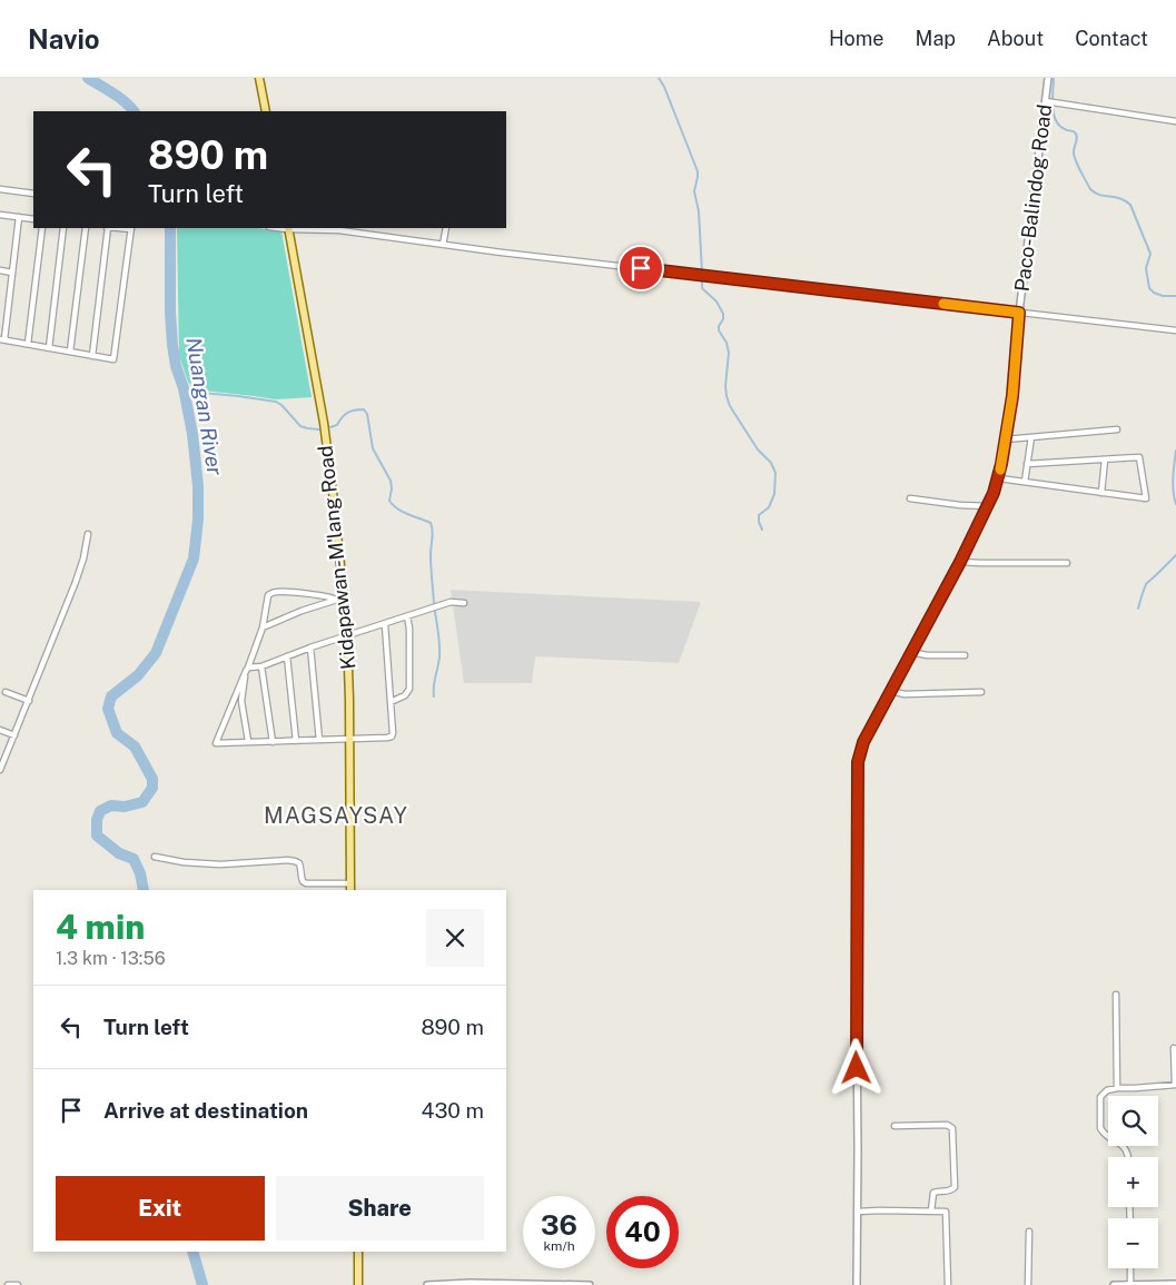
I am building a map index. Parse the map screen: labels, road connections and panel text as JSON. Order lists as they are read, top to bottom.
{
  "streets": {
    "main road": ["Kidapawan-M'lang Road"],
    "street": ["Paco-Balindog Road"]
  },
  "districts": ["MAGSAYSAY"],
  "water": ["Nuangan River"],
  "page": {
    "header": "Navio",
    "nav": [
      "Home",
      "Map",
      "About",
      "Contact"
    ],
    "turn": ["890 m", "Turn left"],
    "heading": ["4 min", "1.3 km · 13:56"],
    "list": [
      {
        "name": "Turn left",
        "value": "890 m"
      },
      {
        "name": "Arrive at destination",
        "value": "430 m"
      }
    ],
    "map_buttons": ["+", "−"],
    "buttons": ["Exit", "Share"],
    "speed": "36 km/h",
    "limit": "40"
  }
}
